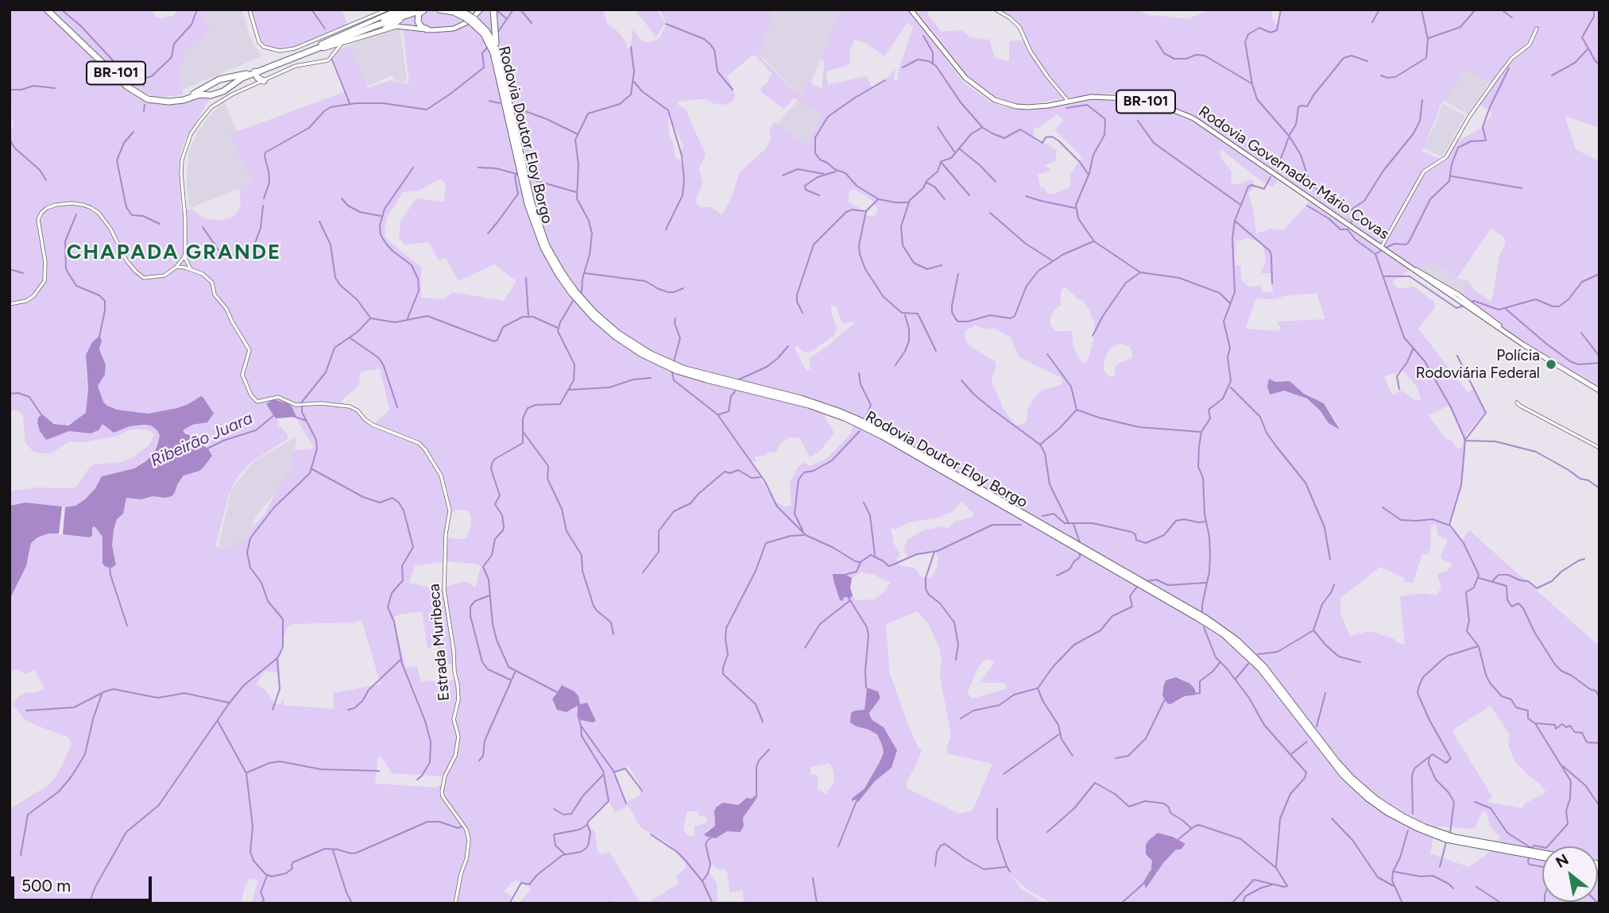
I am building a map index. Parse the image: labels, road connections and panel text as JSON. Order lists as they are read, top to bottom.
{
  "streets": {
    "highway": ["BR-101", "Rodovia Doutor Eloy Borgo"],
    "main road": ["Rodovia Governador Mário Covas"],
    "street": ["Estrada Muribeca"]
  },
  "districts": ["CHAPADA GRANDE"],
  "water": ["Ribeirão Juara"],
  "places": ["Polícia Rodoviária Federal"],
  "scale_bar": "500 m",
  "north": "top left"
}
